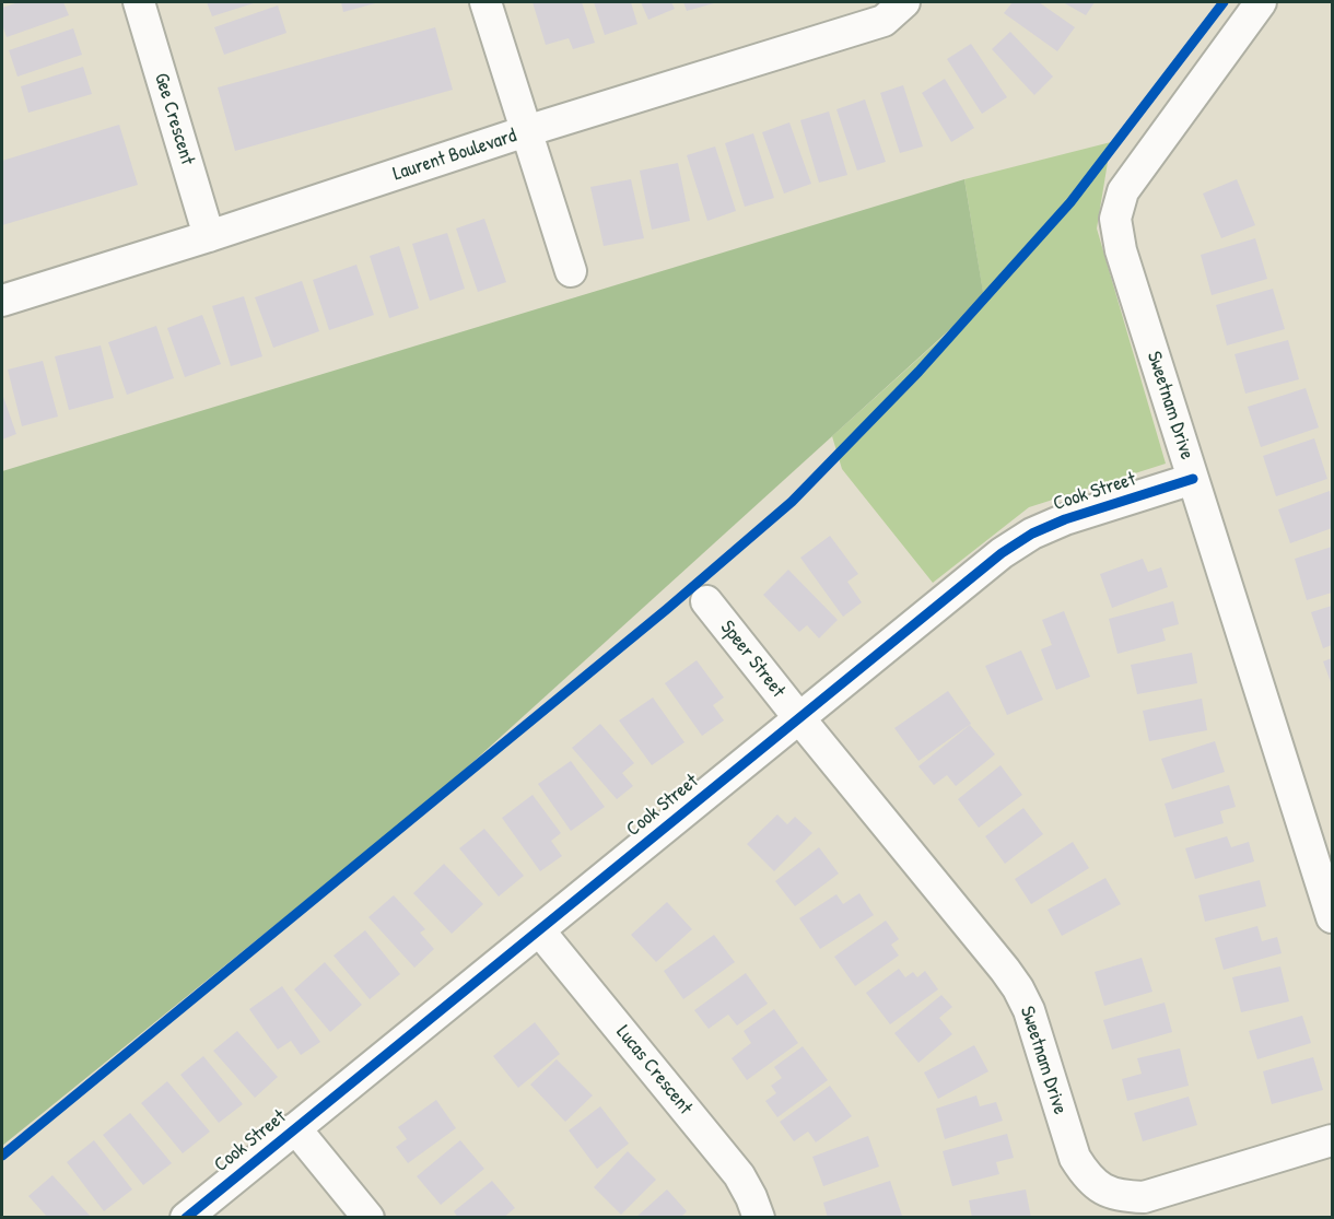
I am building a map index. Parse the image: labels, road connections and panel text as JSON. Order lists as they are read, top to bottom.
{
  "streets": {
    "street": [
      "Gee Crescent",
      "Laurent Boulevard",
      "Sweetnam Drive",
      "Cook Street",
      "Speer Street",
      "Lucas Crescent"
    ]
  },
  "crossings": [
    ["Gee Crescent", "Laurent Boulevard"],
    ["Sweetnam Drive", "Cook Street"],
    ["Sweetnam Drive", "Speer Street"],
    ["Cook Street", "Speer Street"],
    ["Cook Street", "Lucas Crescent"]
  ]
}
